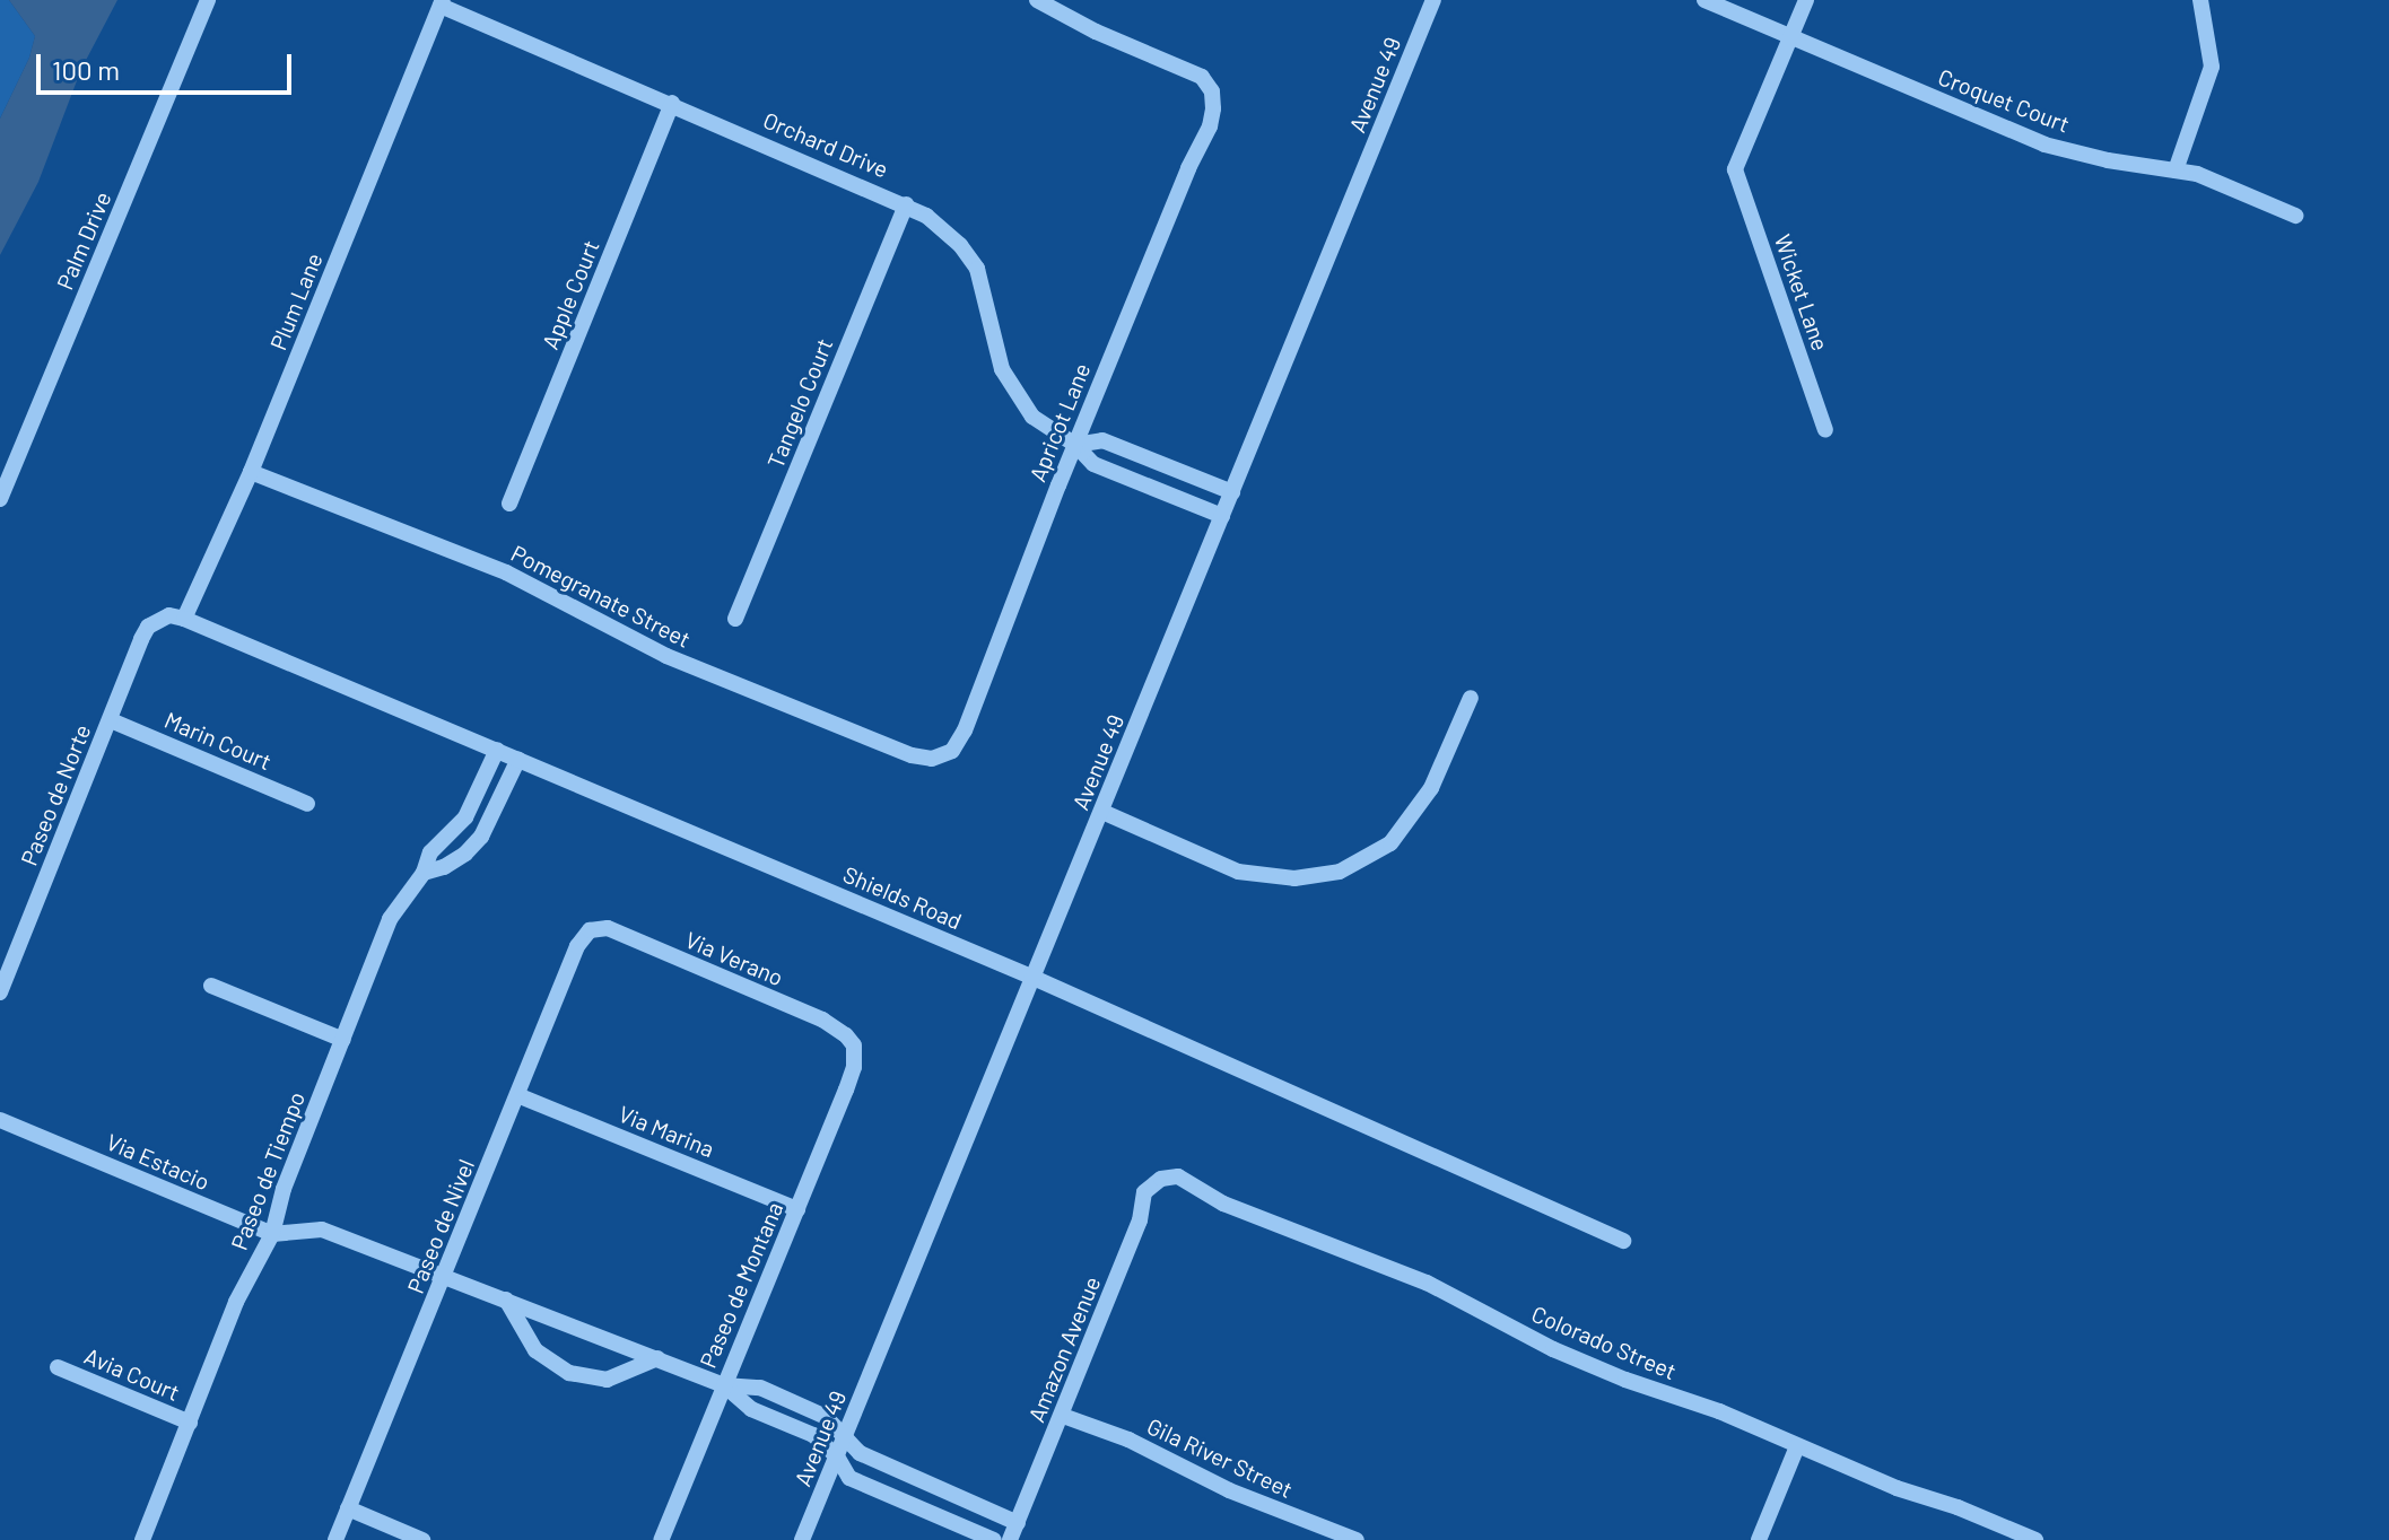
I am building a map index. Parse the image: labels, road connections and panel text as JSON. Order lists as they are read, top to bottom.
{
  "streets": {
    "street": [
      "Avenue 49",
      "Croquet Court",
      "Orchard Drive",
      "Palm Drive",
      "Wicket Lane",
      "Apple Court",
      "Plum Lane",
      "Tangelo Court",
      "Apricot Lane",
      "Pomegranate Street",
      "Marin Court",
      "Paseo de Norte",
      "Shields Road",
      "Via Verano",
      "Via Marina",
      "Via Estacio",
      "Paseo de Tiempo",
      "Paseo de Nivel",
      "Paseo de Montana",
      "Colorado Street",
      "Amazon Avenue",
      "Avia Court",
      "Gila River Street"
    ]
  },
  "crossings": [
    ["Avenue 49", "Orchard Drive"],
    ["Avenue 49", "Shields Road"],
    ["Avenue 49", "Via Estacio"],
    ["Croquet Court", "Wicket Lane"],
    ["Orchard Drive", "Apple Court"],
    ["Orchard Drive", "Plum Lane"],
    ["Orchard Drive", "Tangelo Court"],
    ["Orchard Drive", "Apricot Lane"],
    ["Plum Lane", "Pomegranate Street"],
    ["Plum Lane", "Shields Road"],
    ["Apricot Lane", "Pomegranate Street"],
    ["Marin Court", "Paseo de Norte"],
    ["Paseo de Norte", "Shields Road"],
    ["Shields Road", "Paseo de Tiempo"],
    ["Via Verano", "Paseo de Nivel"],
    ["Via Verano", "Paseo de Montana"],
    ["Via Marina", "Paseo de Nivel"],
    ["Via Marina", "Paseo de Montana"],
    ["Via Estacio", "Paseo de Tiempo"],
    ["Via Estacio", "Paseo de Nivel"],
    ["Via Estacio", "Paseo de Montana"],
    ["Via Estacio", "Amazon Avenue"],
    ["Paseo de Tiempo", "Avia Court"],
    ["Colorado Street", "Amazon Avenue"],
    ["Amazon Avenue", "Gila River Street"]
  ],
  "scale_bar": "100 m"
}
